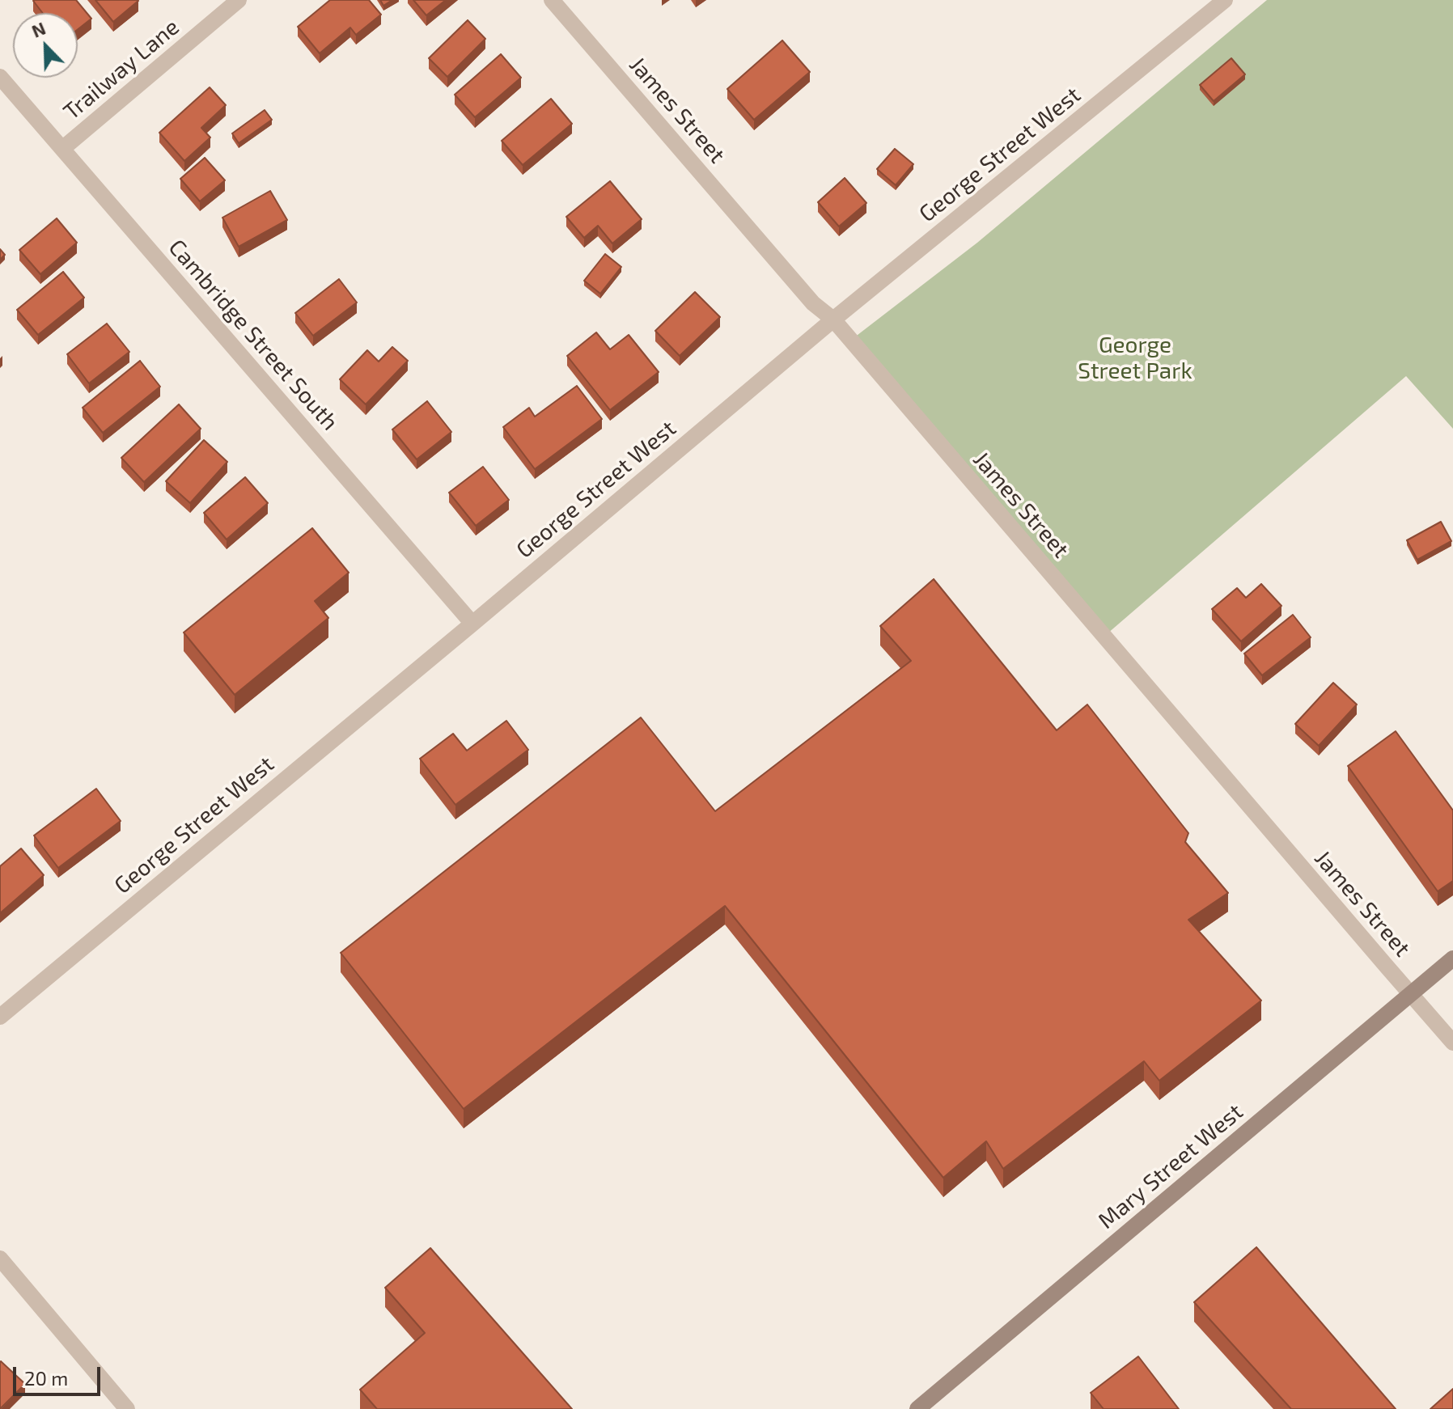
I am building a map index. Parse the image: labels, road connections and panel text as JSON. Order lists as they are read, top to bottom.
{
  "streets": {
    "street": [
      "Trailway Lane",
      "James Street",
      "George Street West",
      "Cambridge Street South",
      "Mary Street West"
    ]
  },
  "crossings": [
    ["Trailway Lane", "Cambridge Street South"],
    ["James Street", "George Street West"],
    ["James Street", "Mary Street West"],
    ["George Street West", "Cambridge Street South"]
  ],
  "parks": ["George Street Park"],
  "scale_bar": "20 m",
  "north": "top left"
}
